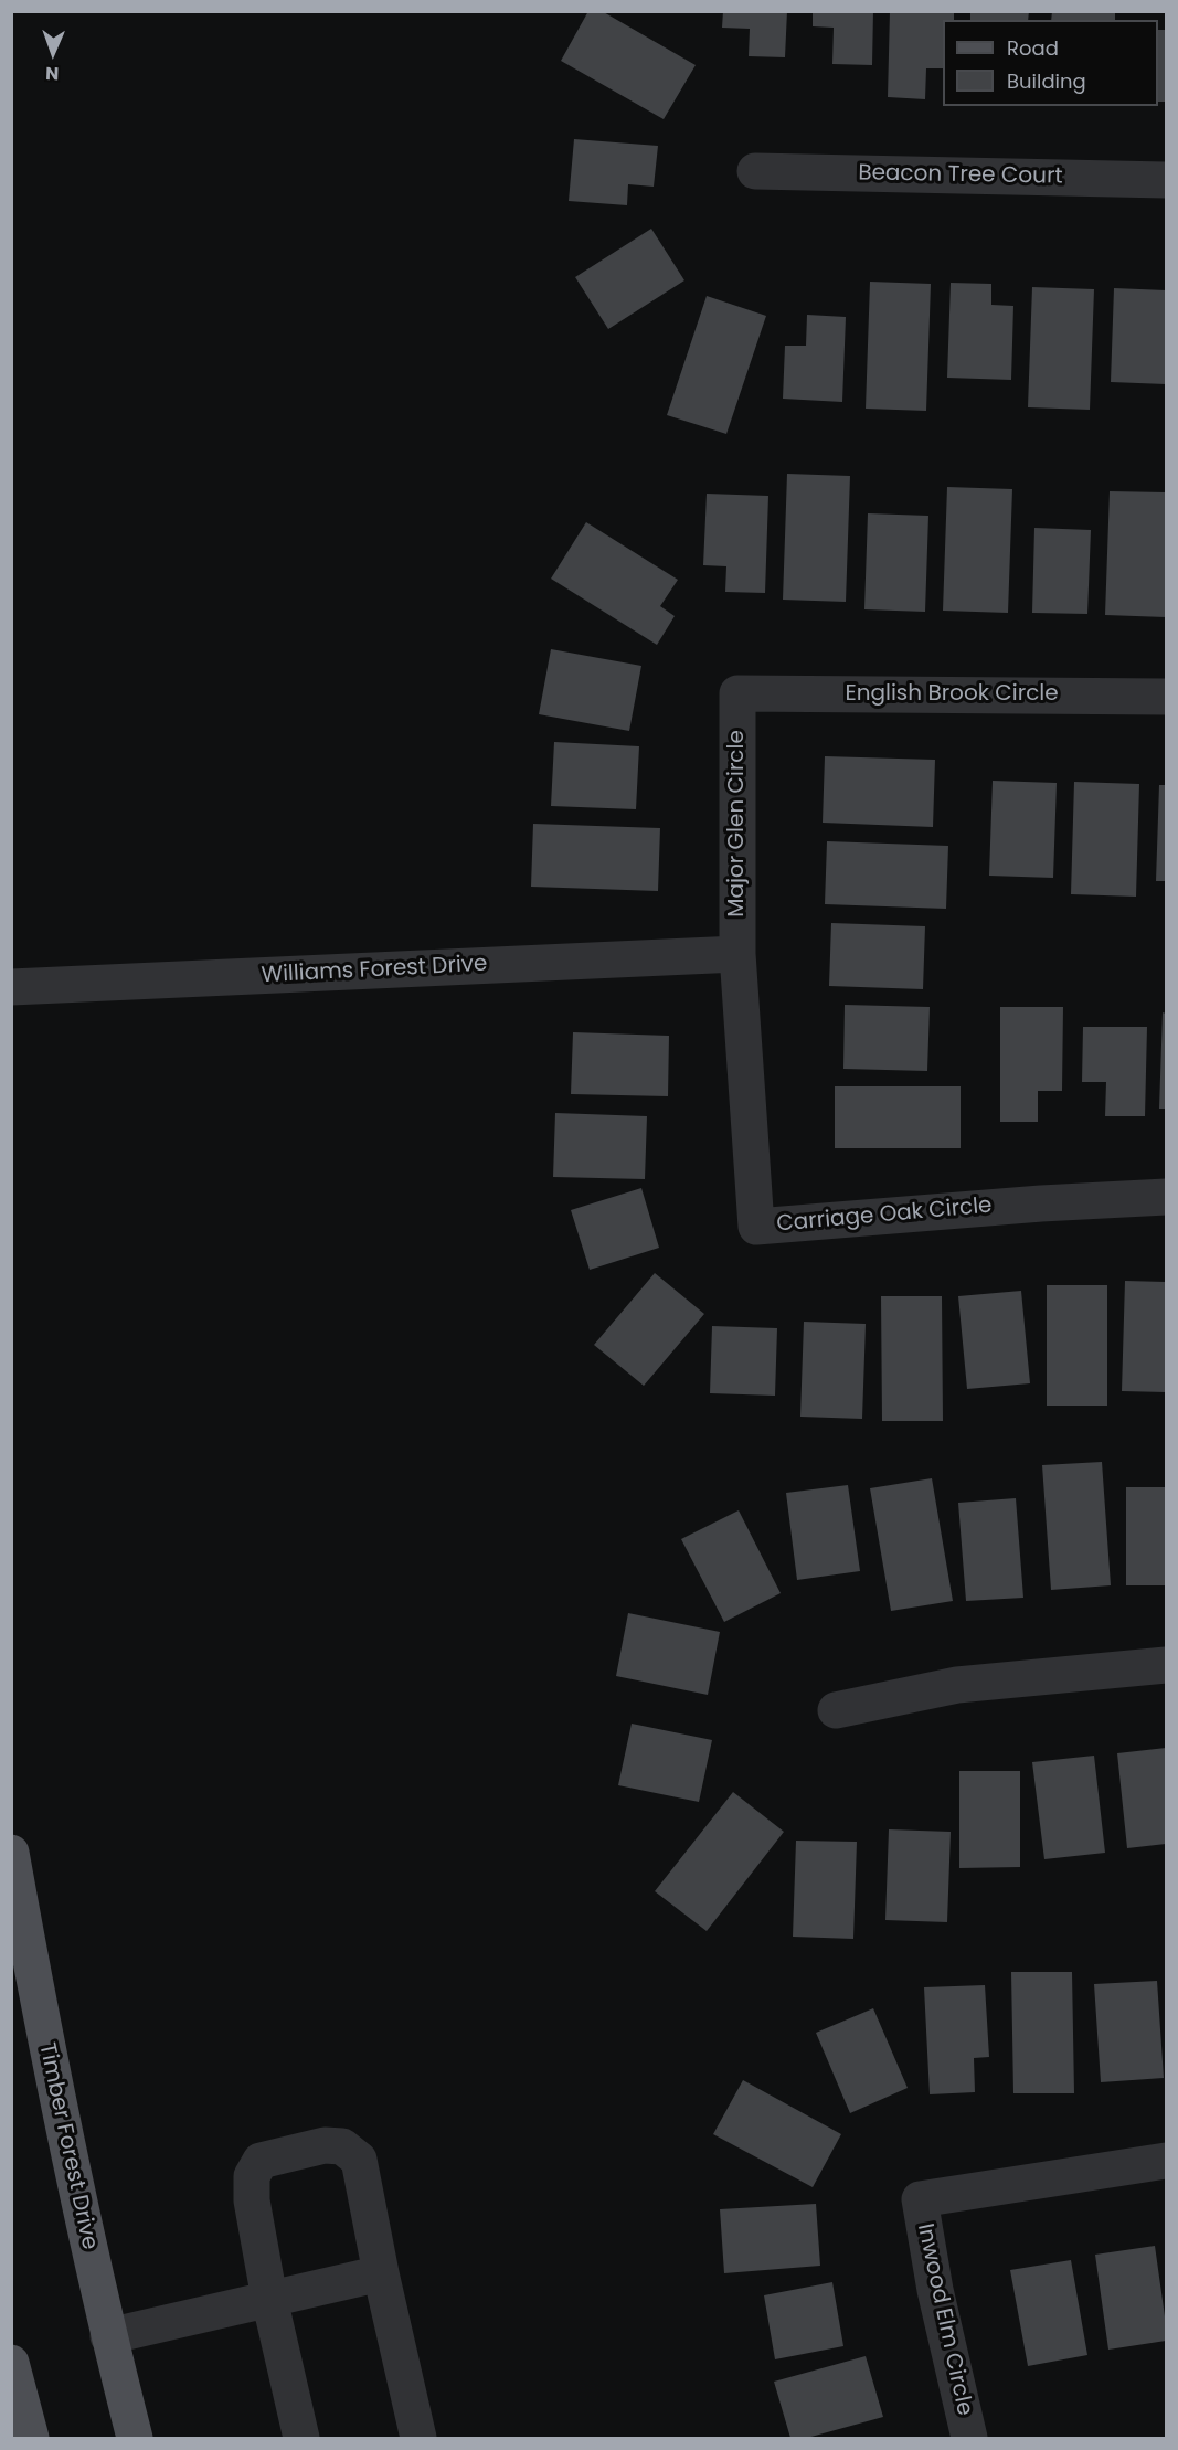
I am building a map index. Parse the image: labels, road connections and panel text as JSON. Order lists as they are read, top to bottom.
{
  "streets": {
    "main road": ["Timber Forest Drive"],
    "street": [
      "Beacon Tree Court",
      "English Brook Circle",
      "Major Glen Circle",
      "Williams Forest Drive",
      "Carriage Oak Circle",
      "Inwood Elm Circle"
    ]
  },
  "crossings": [
    ["English Brook Circle", "Major Glen Circle"],
    ["Major Glen Circle", "Williams Forest Drive"],
    ["Major Glen Circle", "Carriage Oak Circle"],
    ["Williams Forest Drive", "Carriage Oak Circle"]
  ],
  "legend": ["Road", "Building"],
  "north": "bottom"
}
